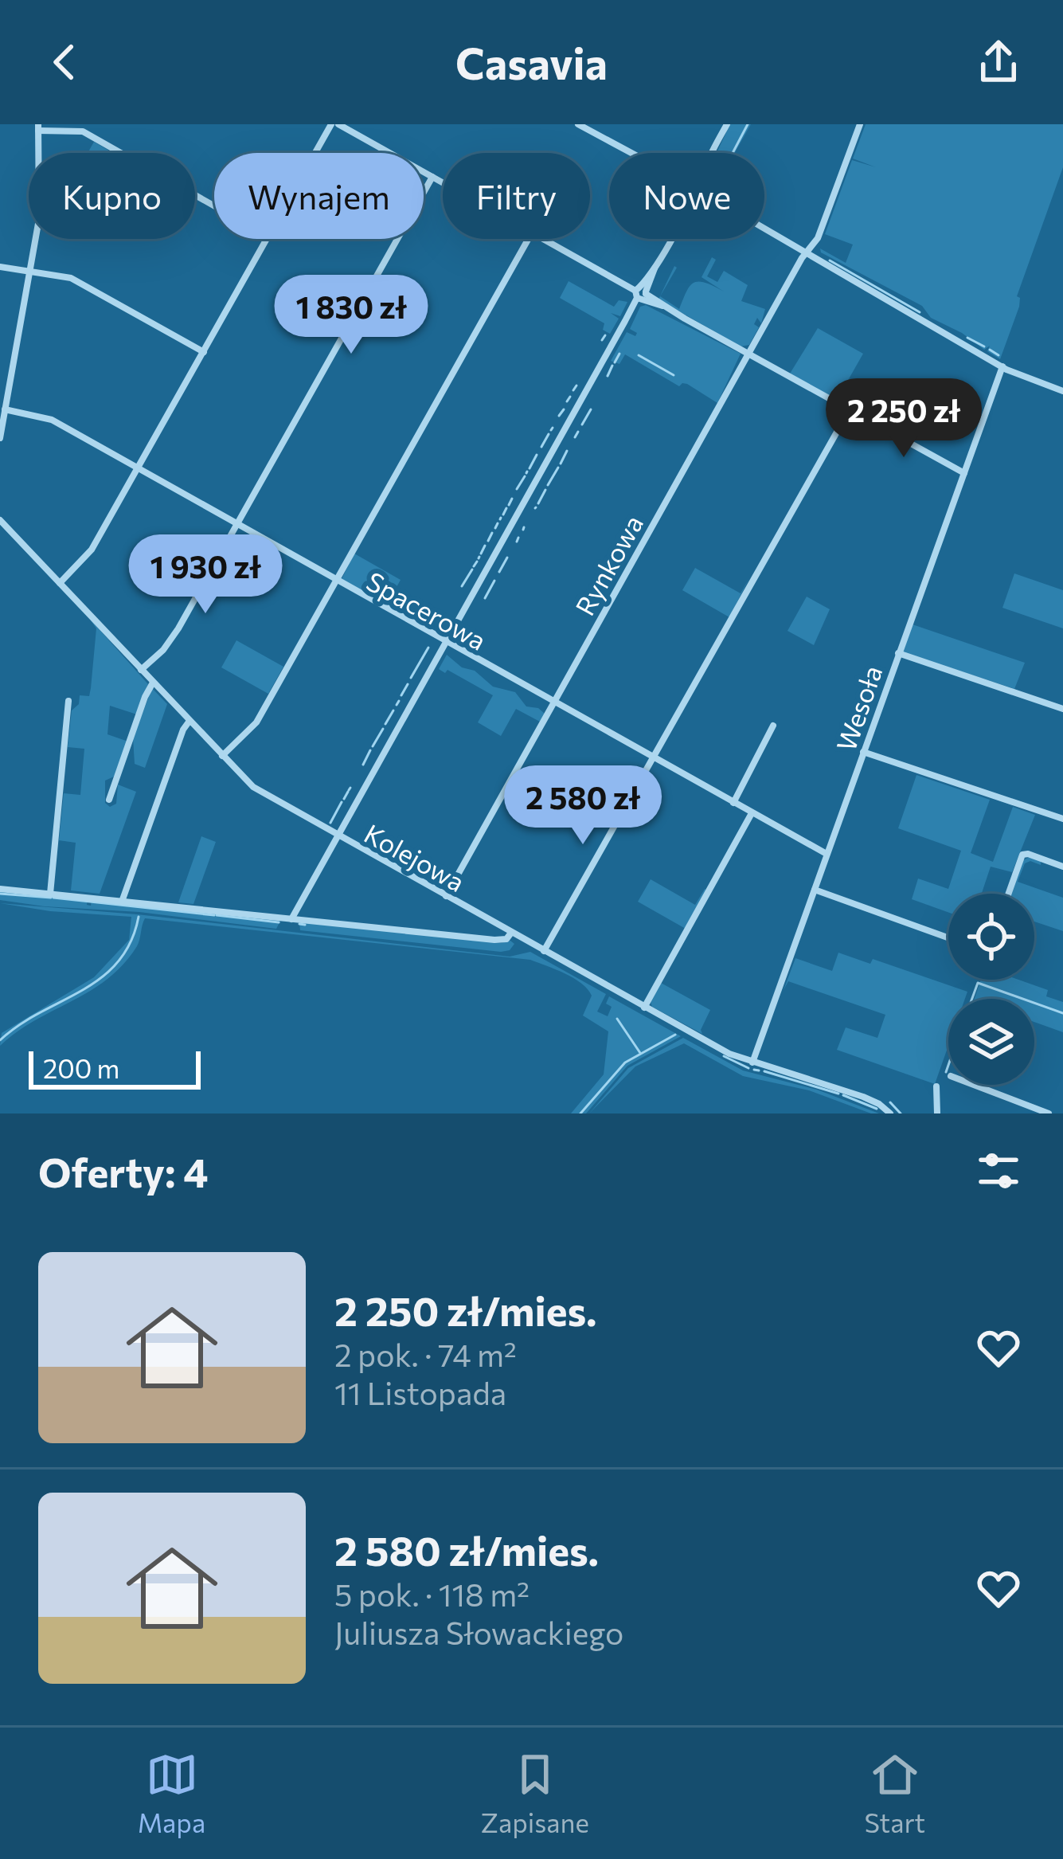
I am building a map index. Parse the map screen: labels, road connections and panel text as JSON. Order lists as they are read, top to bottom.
{
  "streets": {
    "street": [
      "Rynkowa",
      "Spacerowa",
      "Wesoła",
      "Kolejowa"
    ]
  },
  "crossings": [
    ["Rynkowa", "Spacerowa"],
    ["Rynkowa", "Kolejowa"],
    ["Spacerowa", "Wesoła"],
    ["Wesoła", "Kolejowa"]
  ],
  "scale_bar": "200 m",
  "page": {
    "header": "Casavia",
    "chip": [
      "Kupno",
      "Wynajem",
      "Filtry",
      "Nowe"
    ],
    "price": [
      "1 830 zł",
      "2 250 zł",
      "1 930 zł",
      "2 580 zł"
    ],
    "scale": "200 m",
    "heading": "Oferty: 4",
    "list": [
      {
        "name": "2 250 zł/mies.",
        "note": "2 pok. · 74 m² · 11 Listopada"
      },
      {
        "name": "2 580 zł/mies.",
        "note": "5 pok. · 118 m² · Juliusza Słowackiego"
      }
    ],
    "tabs": ["Mapa", "Zapisane", "Start"]
  }
}
